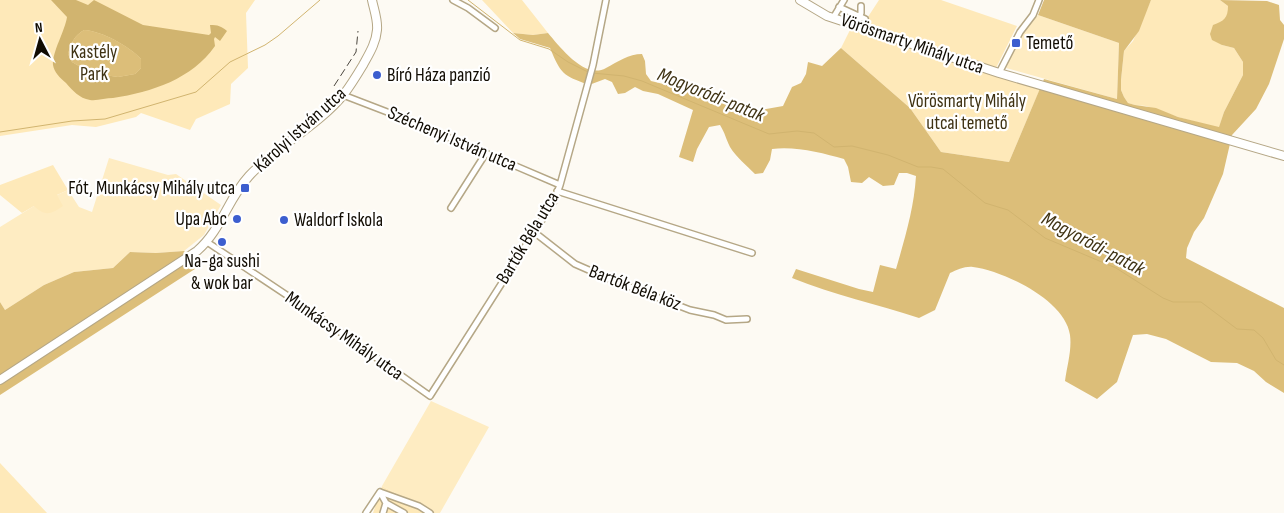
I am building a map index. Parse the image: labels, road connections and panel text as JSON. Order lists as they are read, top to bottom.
{
  "streets": {
    "main road": ["Vörösmarty Mihály utca", "Károlyi István utca"],
    "street": [
      "Széchenyi István utca",
      "Bartók Béla utca",
      "Bartók Béla köz",
      "Munkácsy Mihály utca"
    ]
  },
  "crossings": [
    ["Károlyi István utca", "Széchenyi István utca"],
    ["Károlyi István utca", "Munkácsy Mihály utca"],
    ["Széchenyi István utca", "Bartók Béla utca"],
    ["Bartók Béla utca", "Bartók Béla köz"],
    ["Bartók Béla utca", "Munkácsy Mihály utca"]
  ],
  "water": ["Mogyoródi-patak"],
  "parks": ["Kastély Park", "Vörösmarty Mihály utcai temető"],
  "places": {
    "transit": ["Temető", "Fót, Munkácsy Mihály utca"],
    "other": [
      "Bíró Háza panzió",
      "Upa Abc",
      "Waldorf Iskola",
      "Na-ga sushi & wok bar"
    ]
  },
  "north": "top"
}
